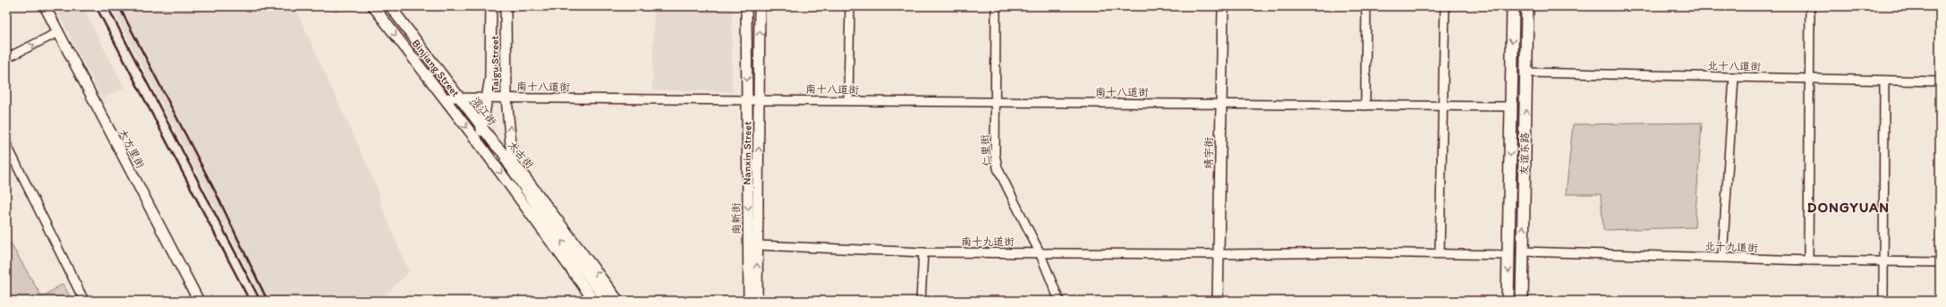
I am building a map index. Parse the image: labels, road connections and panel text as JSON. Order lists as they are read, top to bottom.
{
  "streets": {
    "highway": ["友谊东路"],
    "main road": [
      "Taigu Street",
      "Binjiang Street",
      "滨江街",
      "大方里街",
      "Nanxin Street",
      "靖宇街",
      "太古街",
      "南新街"
    ],
    "street": [
      "北十八道街",
      "南十八道街",
      "仁里街",
      "南十九道街",
      "北十九道街"
    ]
  },
  "crossings": [
    ["Taigu Street", "南十八道街"],
    ["Taigu Street", "太古街"],
    ["北十八道街", "友谊东路"],
    ["Binjiang Street", "南十八道街"],
    ["南十八道街", "滨江街"],
    ["南十八道街", "仁里街"],
    ["南十八道街", "Nanxin Street"],
    ["南十八道街", "靖宇街"],
    ["南十八道街", "南新街"],
    ["滨江街", "太古街"],
    ["仁里街", "南十九道街"],
    ["Nanxin Street", "南十九道街"],
    ["靖宇街", "南十九道街"],
    ["友谊东路", "北十九道街"]
  ],
  "one_way": ["Binjiang Street", "Nanxin Street", "南新街"],
  "districts": ["DONGYUAN"]
}
